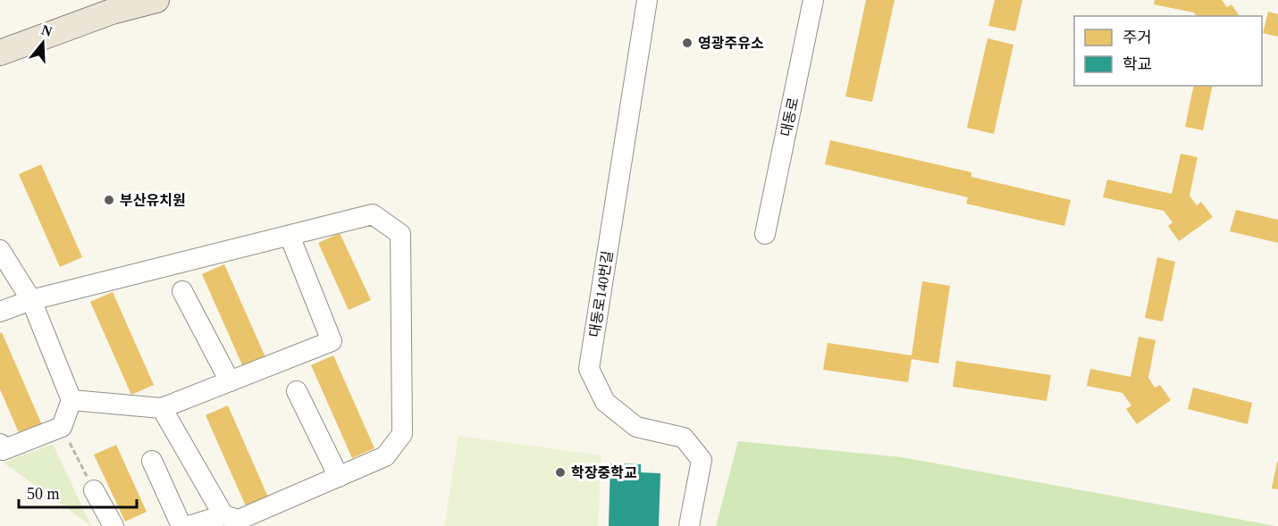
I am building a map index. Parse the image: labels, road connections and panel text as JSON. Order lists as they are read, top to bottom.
{
  "streets": {
    "street": ["대동로", "대동로140번길"]
  },
  "places": ["영광주유소", "부산유치원", "학장중학교"],
  "legend": ["주거", "학교"],
  "scale_bar": "50 m",
  "north": "top"
}
